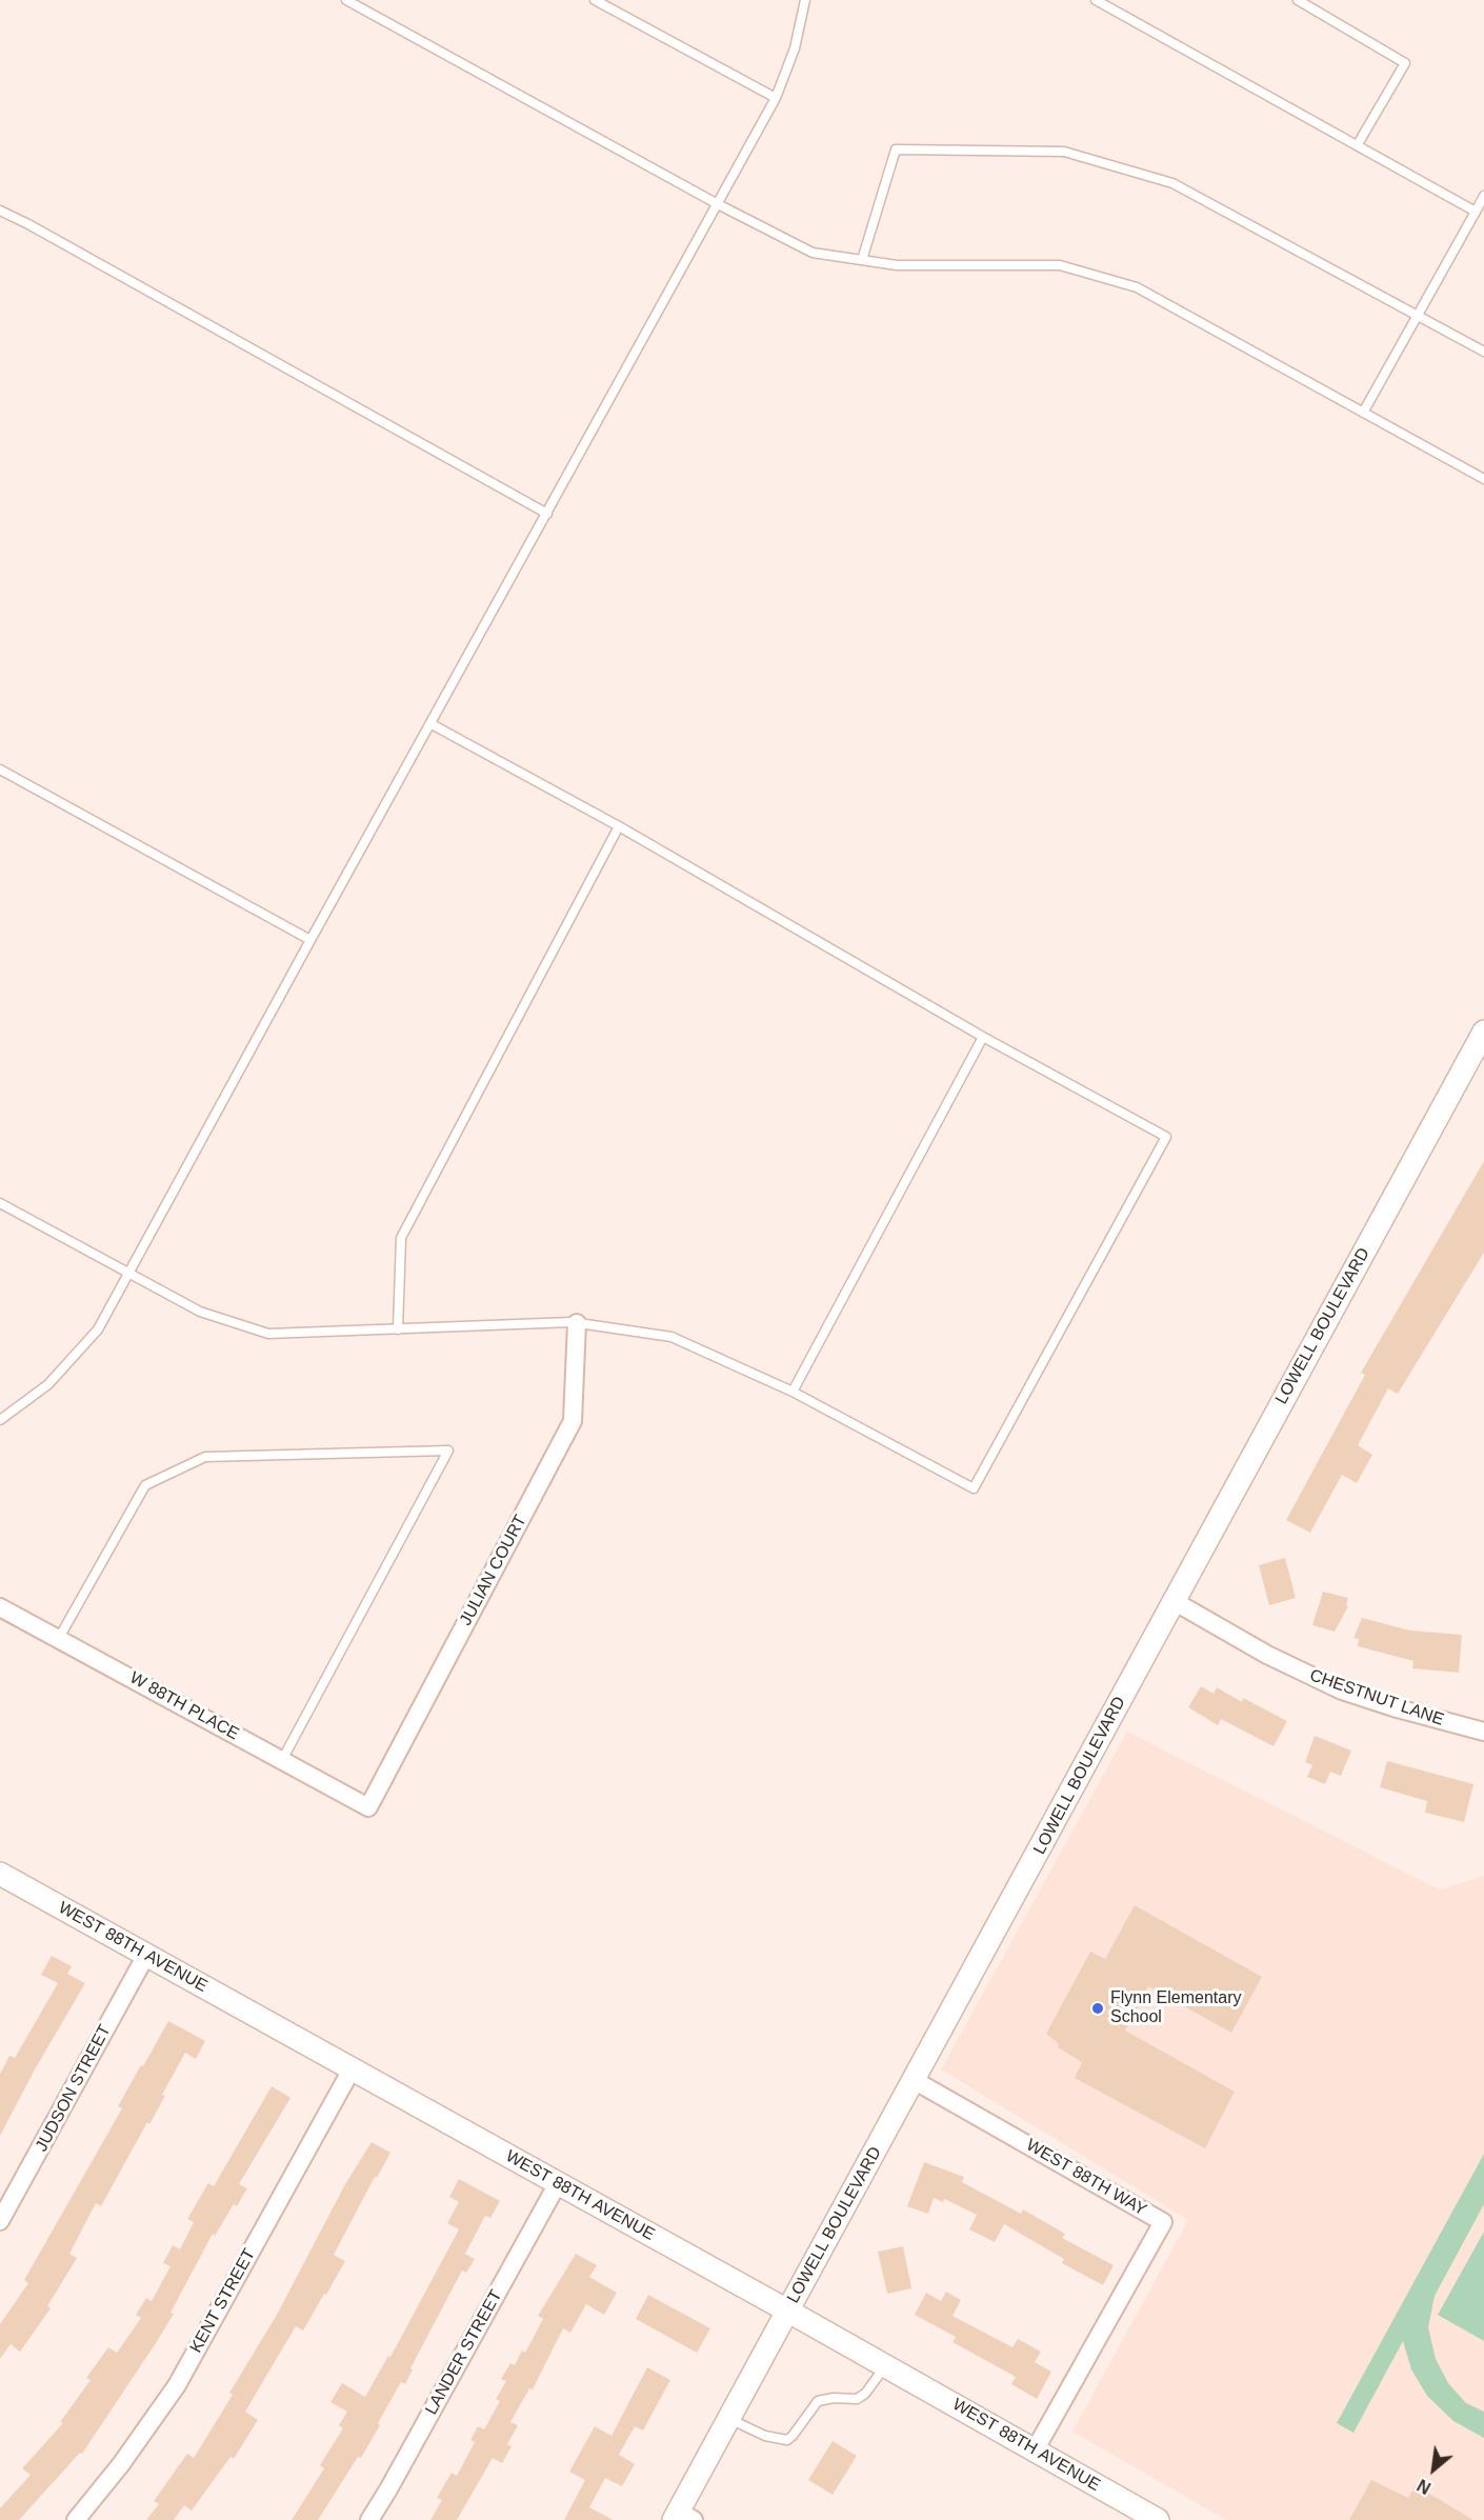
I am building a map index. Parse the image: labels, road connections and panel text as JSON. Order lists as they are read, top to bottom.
{
  "streets": {
    "street": [
      "LOWELL BOULEVARD",
      "JULIAN COURT",
      "CHESTNUT LANE",
      "W 88TH PLACE",
      "WEST 88TH AVENUE",
      "JUDSON STREET",
      "WEST 88TH WAY",
      "KENT STREET",
      "LANDER STREET"
    ]
  },
  "crossings": [
    ["LOWELL BOULEVARD", "CHESTNUT LANE"],
    ["LOWELL BOULEVARD", "WEST 88TH AVENUE"],
    ["LOWELL BOULEVARD", "WEST 88TH WAY"],
    ["JULIAN COURT", "W 88TH PLACE"],
    ["WEST 88TH AVENUE", "JUDSON STREET"],
    ["WEST 88TH AVENUE", "WEST 88TH WAY"],
    ["WEST 88TH AVENUE", "KENT STREET"],
    ["WEST 88TH AVENUE", "LANDER STREET"]
  ],
  "places": ["Flynn Elementary School"],
  "north": "bottom left"
}
